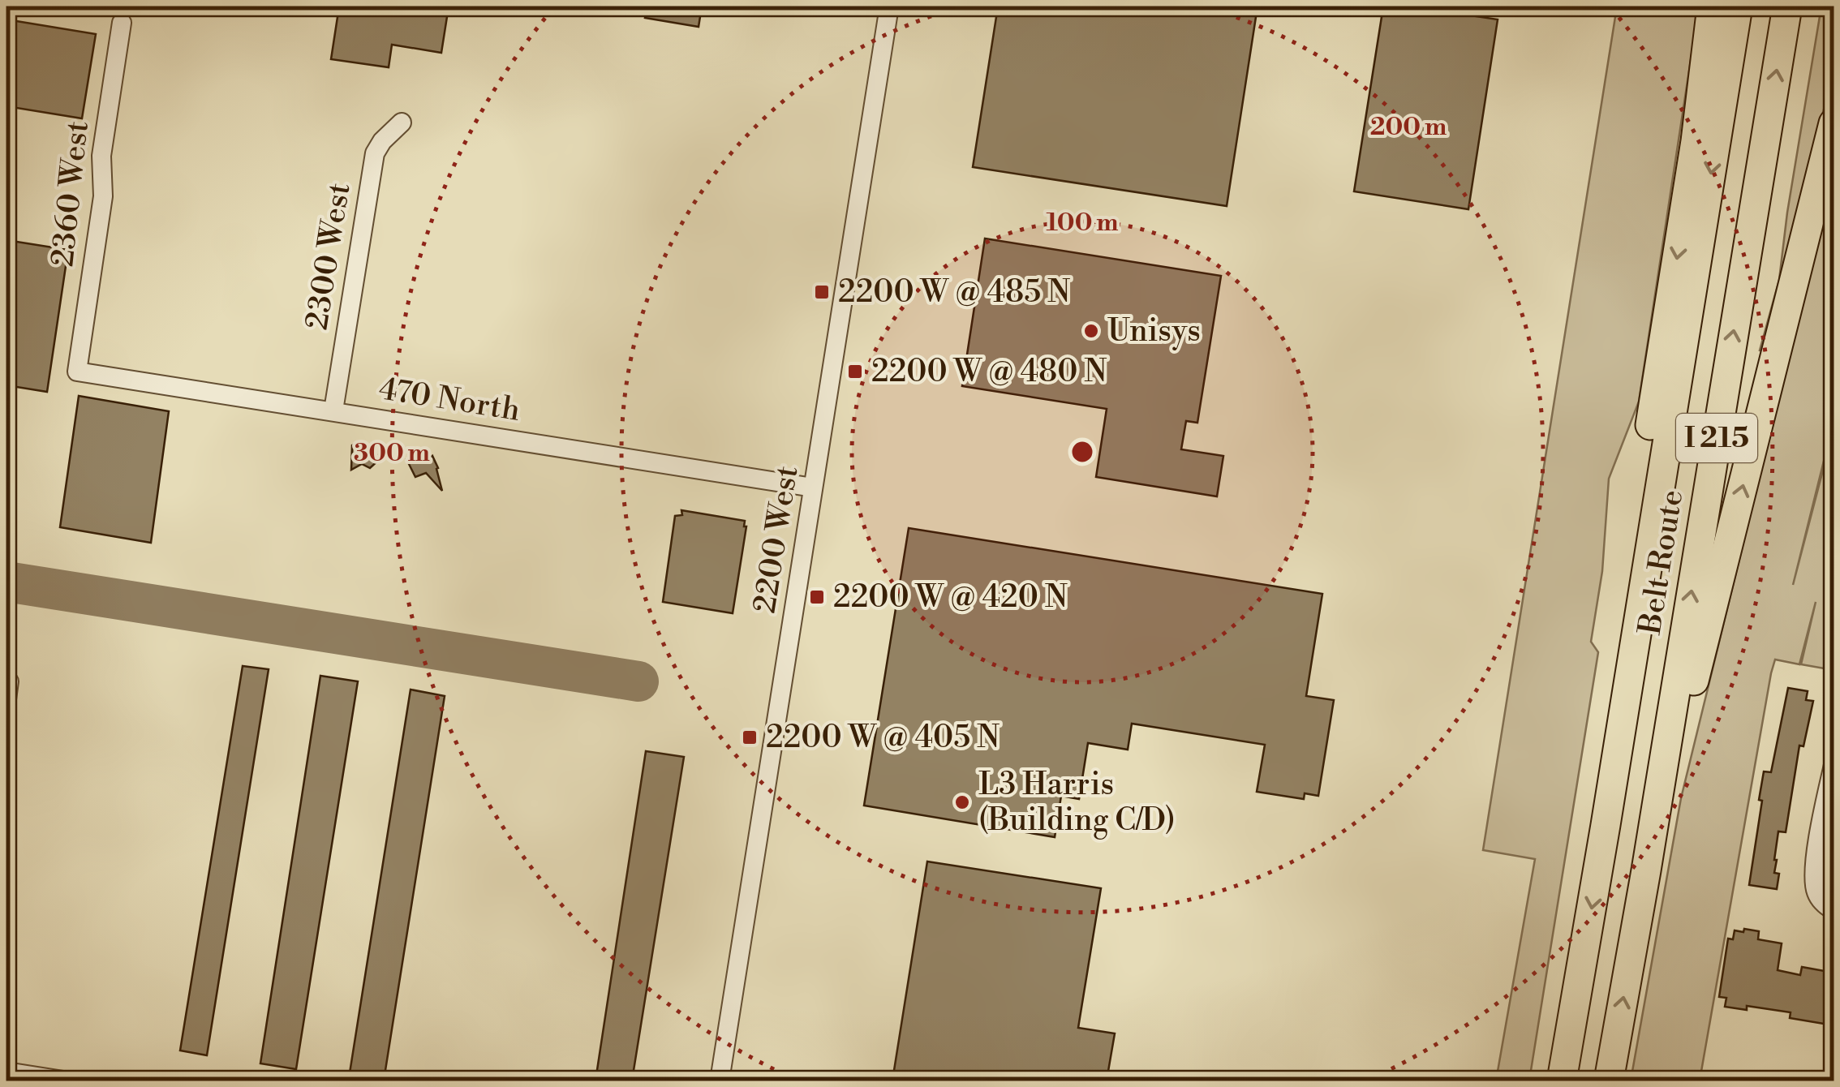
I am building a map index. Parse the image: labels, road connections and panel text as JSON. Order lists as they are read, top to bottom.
{
  "streets": {
    "highway": ["I 215", "Belt Route"],
    "street": [
      "2360 West",
      "2300 West",
      "470 North",
      "2200 West"
    ]
  },
  "crossings": [
    ["2360 West", "470 North"],
    ["2300 West", "470 North"],
    ["470 North", "2200 West"]
  ],
  "places": {
    "transit": [
      "2200 W @ 485 N",
      "2200 W @ 480 N",
      "2200 W @ 420 N",
      "2200 W @ 405 N"
    ],
    "other": ["Unisys", "L3 Harris (Building C/D)"]
  },
  "rings": ["200 m", "100 m", "300 m"]
}
